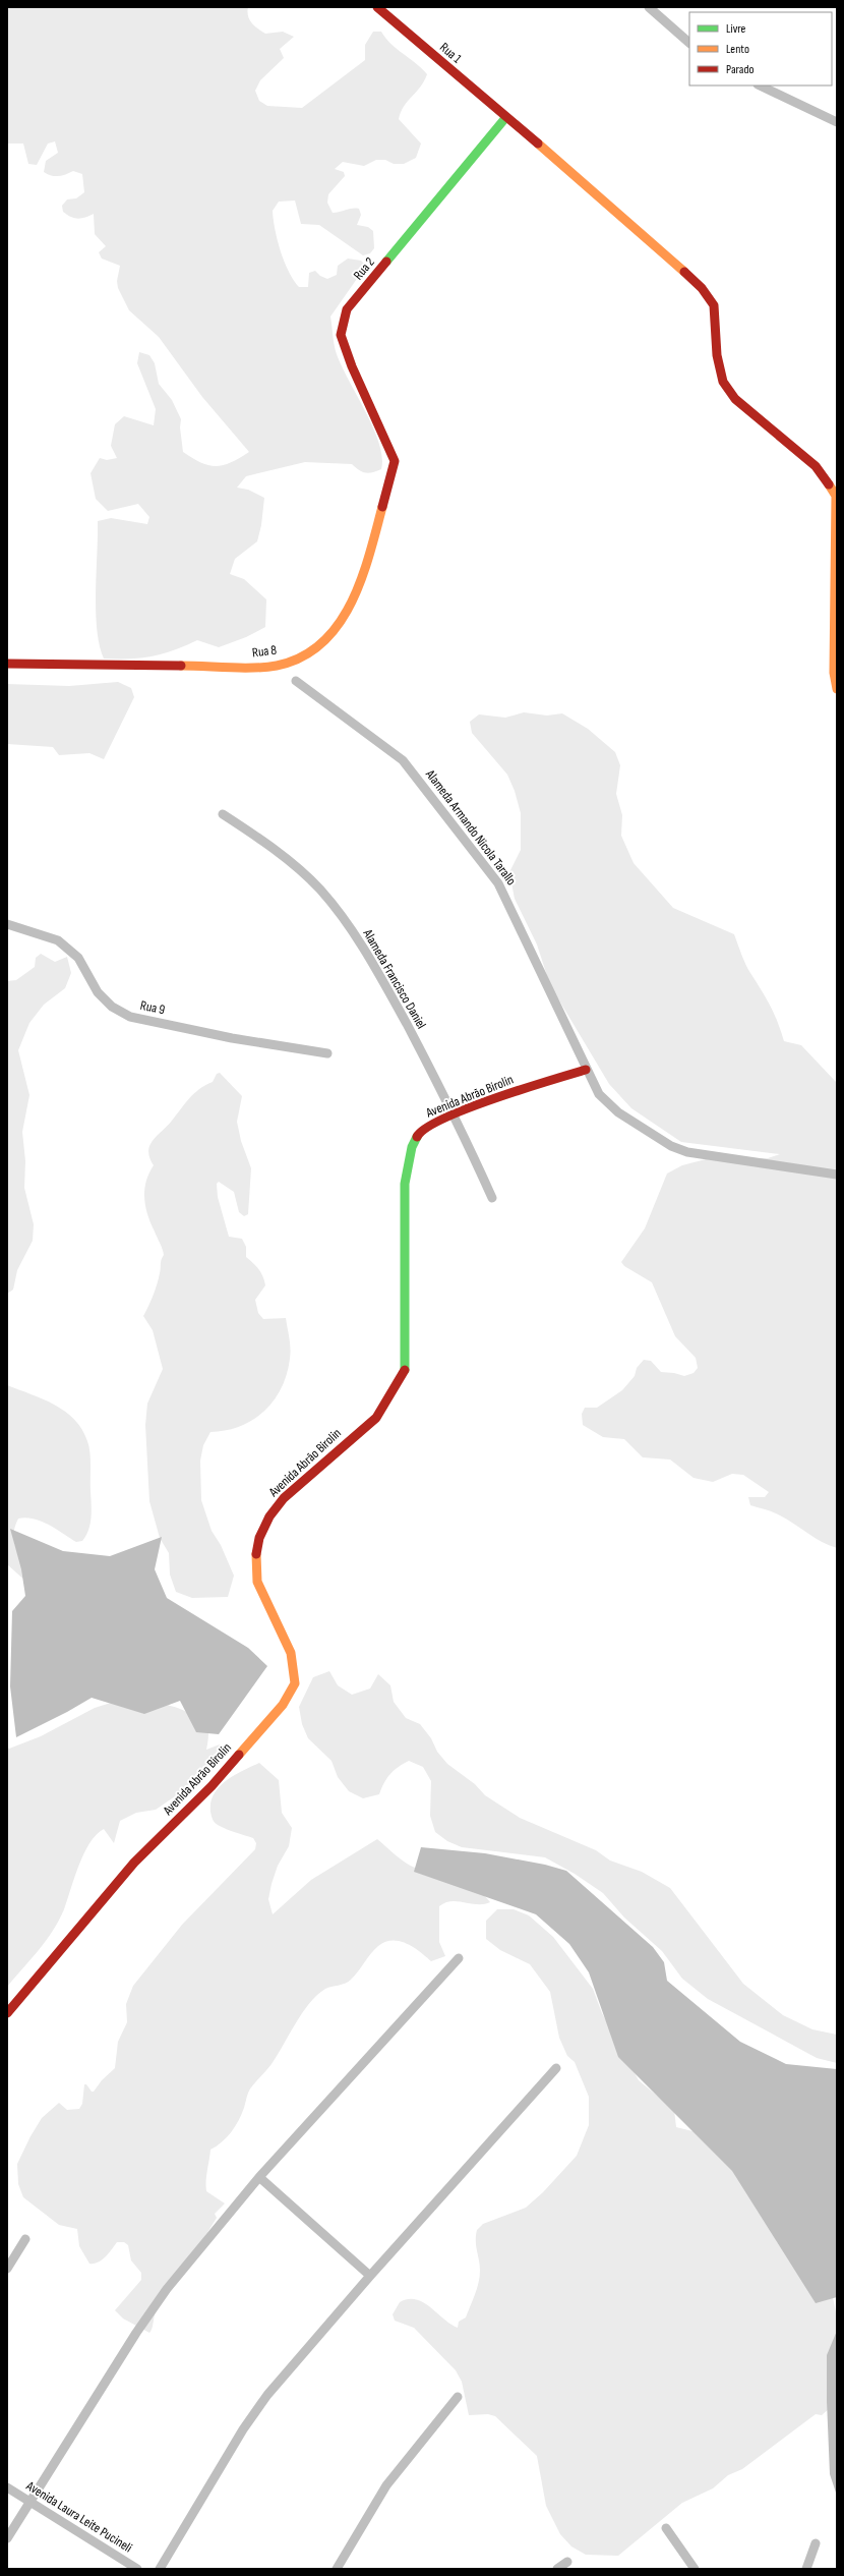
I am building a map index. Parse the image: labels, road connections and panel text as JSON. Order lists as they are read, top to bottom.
{
  "streets": {
    "street": [
      "Rua 1",
      "Rua 2",
      "Rua 8",
      "Alameda Armando Nicola Tarallo",
      "Alameda Francisco Daniel",
      "Rua 9",
      "Avenida Abrão Birolin",
      "Avenida Laura Leite Pucineli"
    ]
  },
  "crossings": [
    ["Rua 1", "Rua 2"],
    ["Rua 2", "Rua 8"],
    ["Alameda Armando Nicola Tarallo", "Avenida Abrão Birolin"],
    ["Alameda Francisco Daniel", "Avenida Abrão Birolin"]
  ],
  "legend": ["Livre", "Lento", "Parado"]
}
